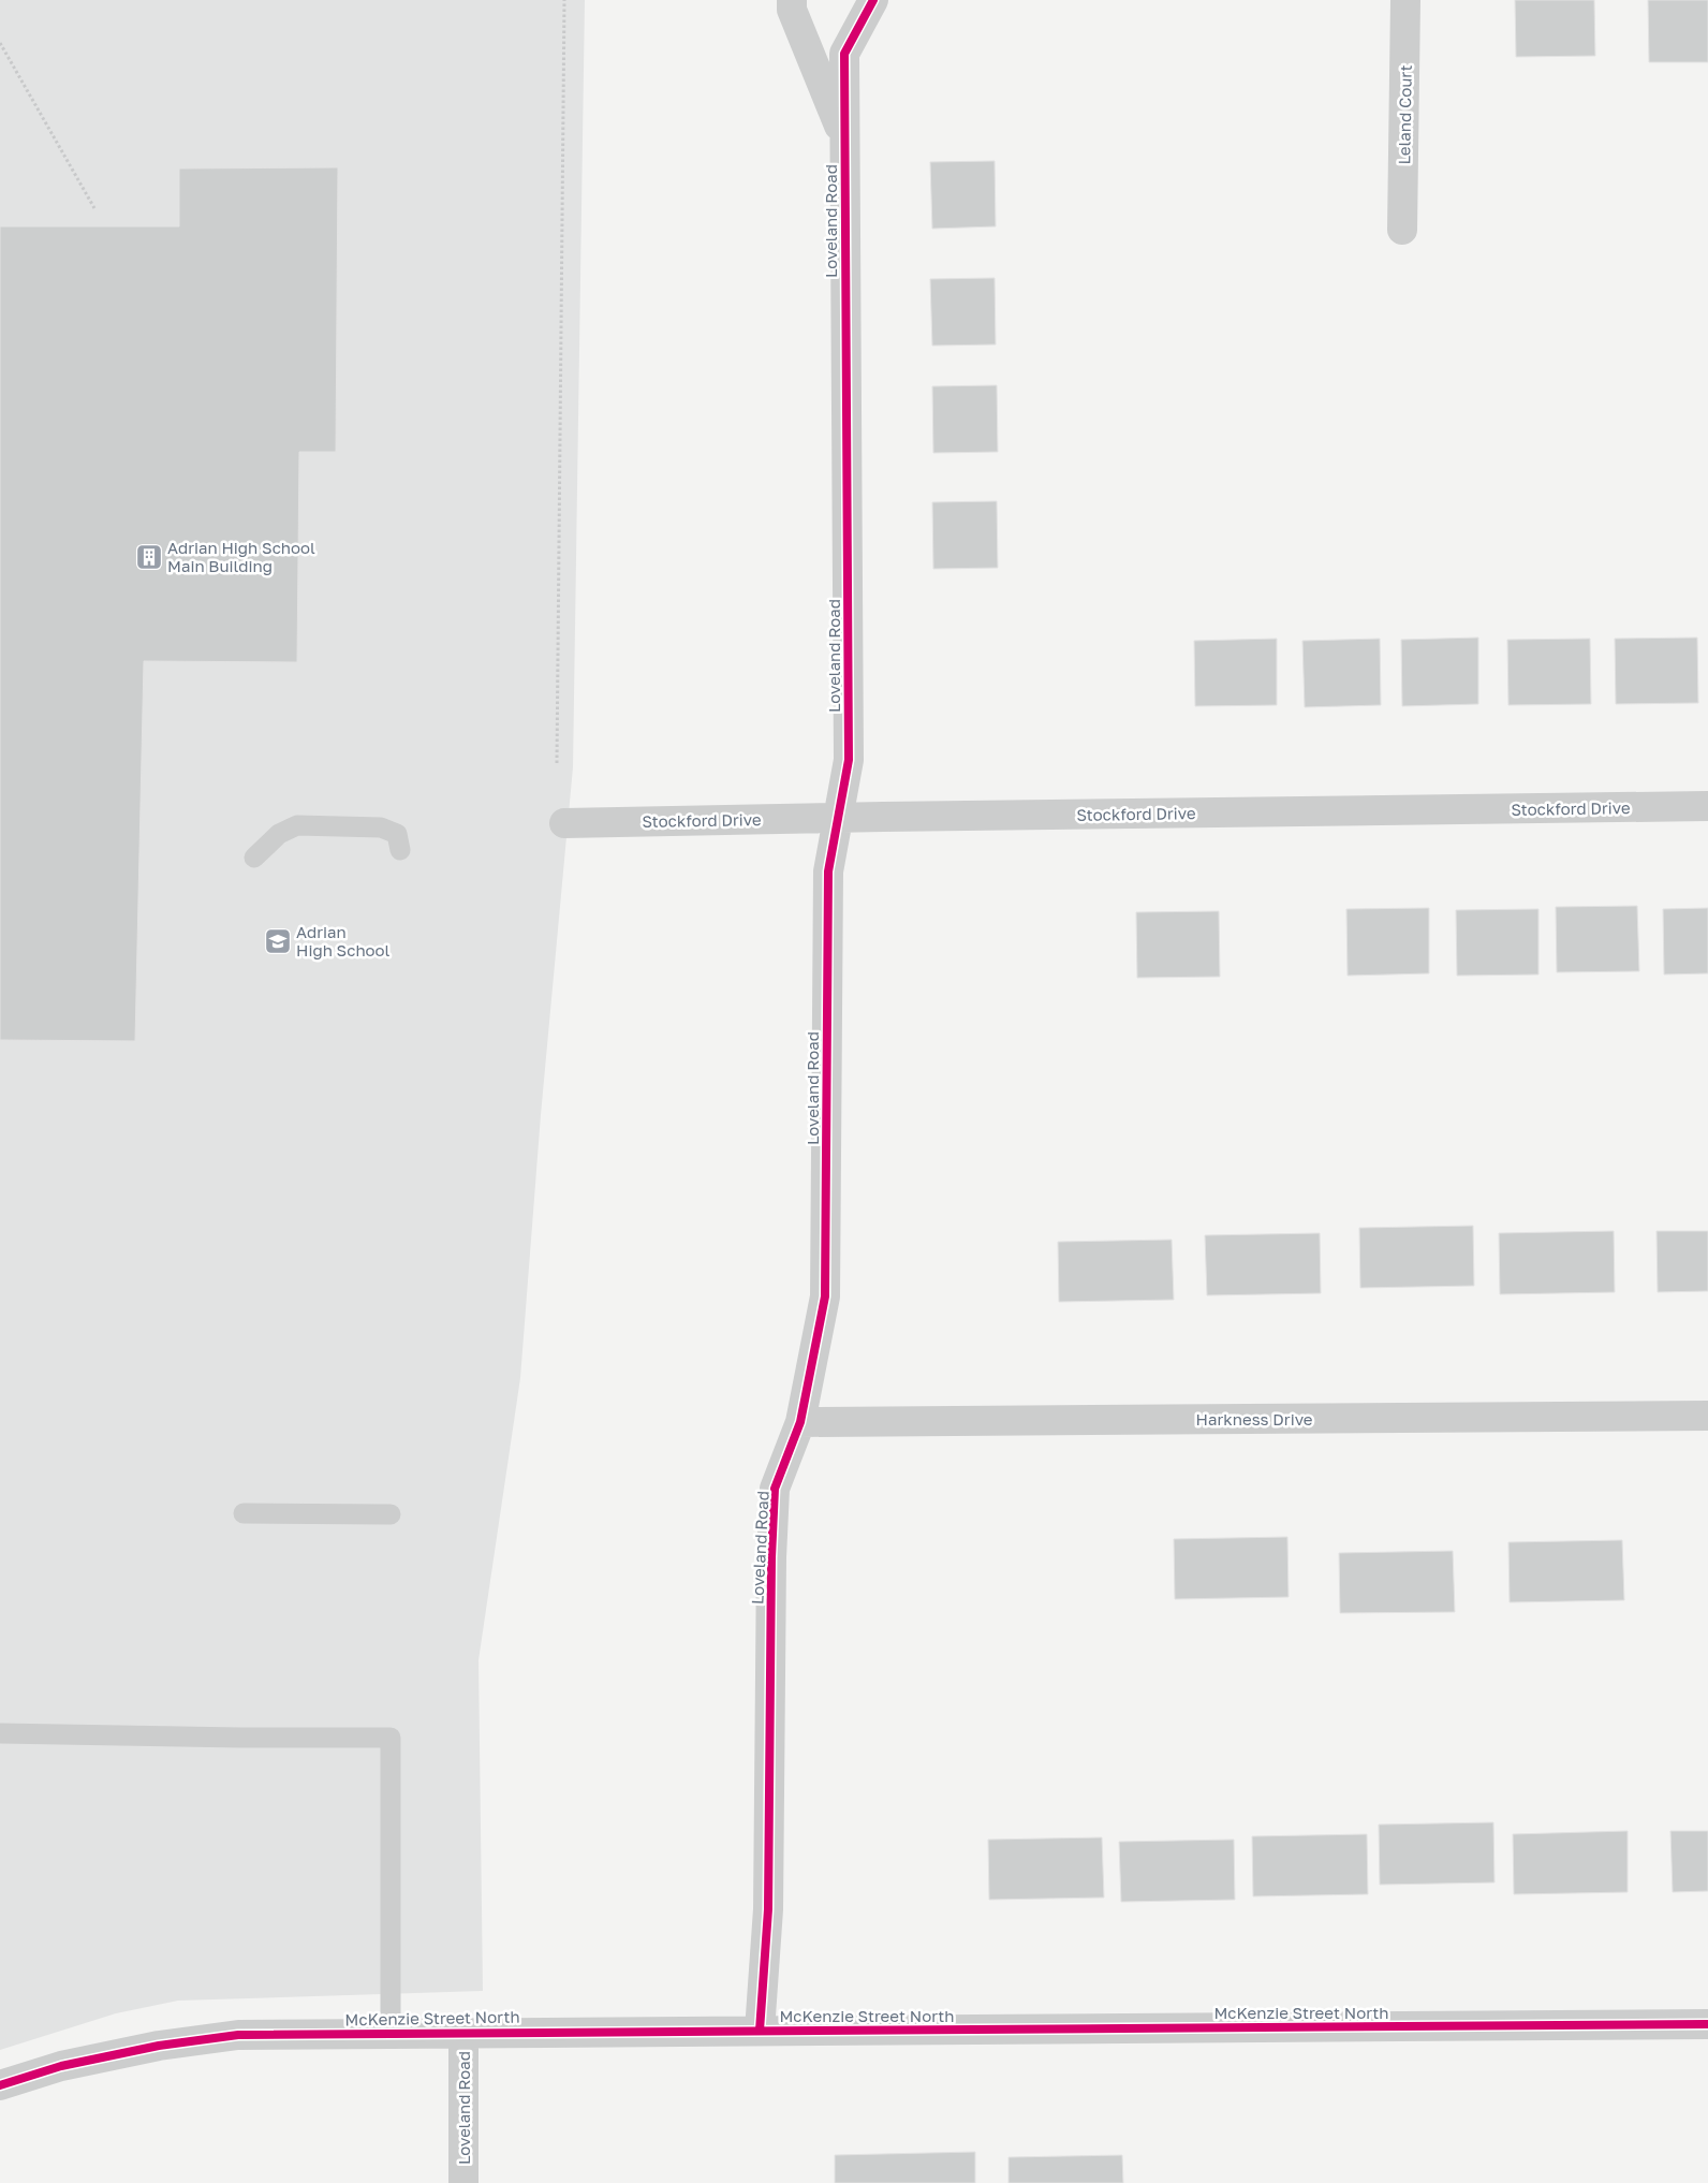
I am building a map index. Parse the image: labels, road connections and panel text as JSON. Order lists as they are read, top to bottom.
{
  "streets": {
    "street": [
      "Leland Court",
      "Loveland Road",
      "Stockford Drive",
      "Harkness Drive",
      "McKenzie Street North"
    ]
  },
  "crossings": [
    ["Loveland Road", "Stockford Drive"],
    ["Loveland Road", "Harkness Drive"],
    ["Loveland Road", "McKenzie Street North"]
  ],
  "places": {
    "building": ["Adrian High School Main Building"],
    "school or university": ["Adrian High School"]
  }
}
